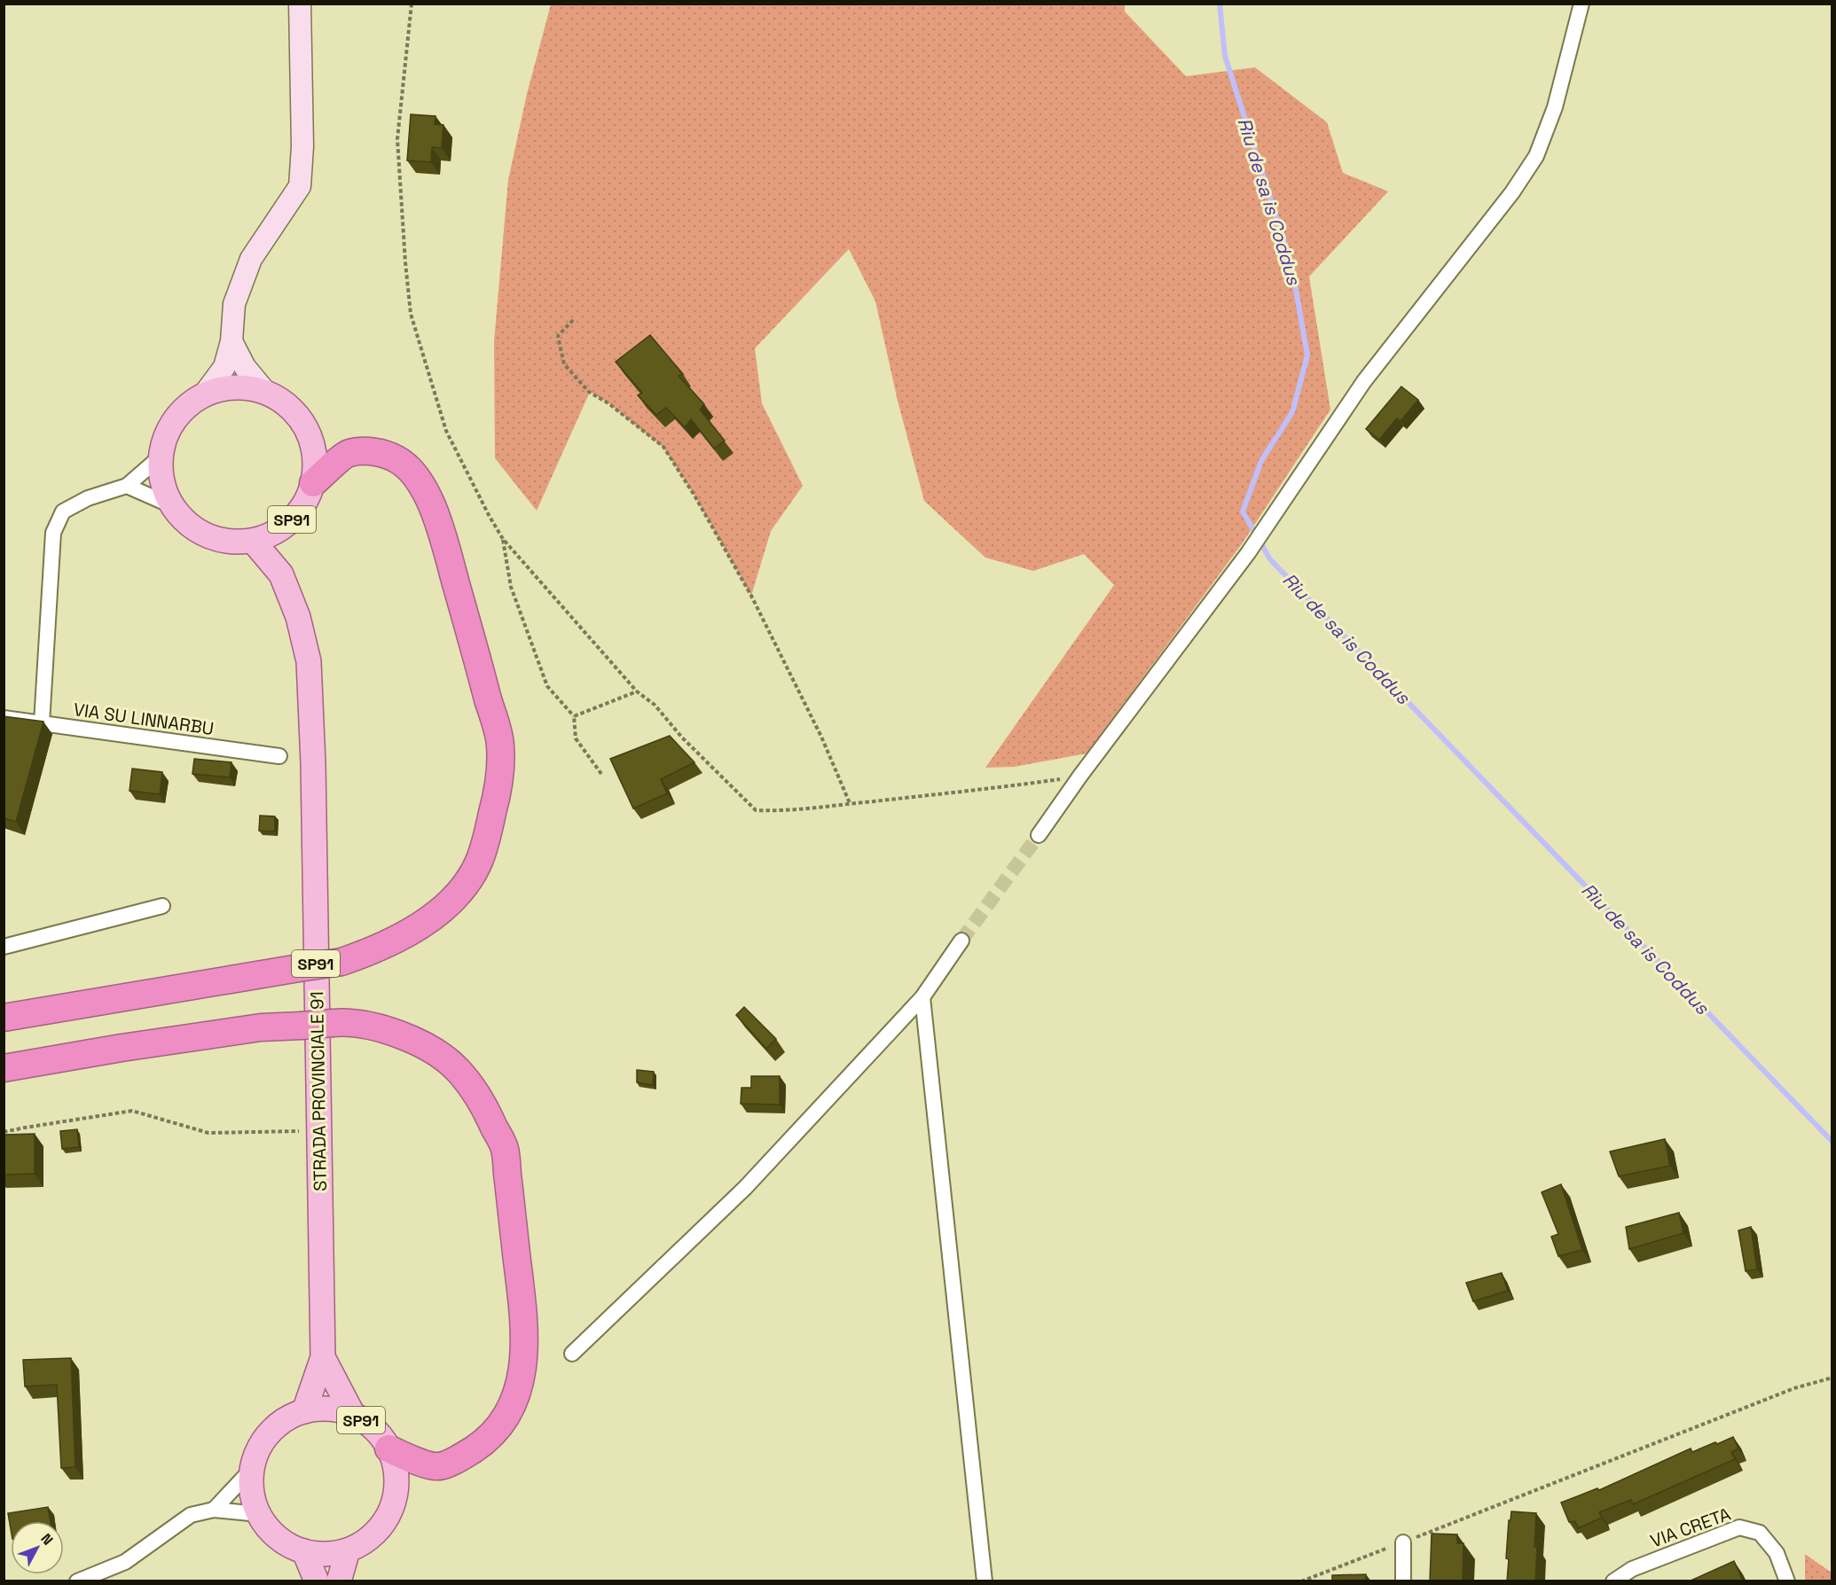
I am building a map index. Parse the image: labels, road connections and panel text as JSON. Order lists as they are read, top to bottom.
{
  "streets": {
    "main road": ["SP91", "STRADA PROVINCIALE 91"],
    "street": ["VIA SU LINNARBU", "VIA CRETA"]
  },
  "crossings": [
    ["SP91", "STRADA PROVINCIALE 91"]
  ],
  "water": ["Riu de sa is Coddus"],
  "north": "top right"
}
